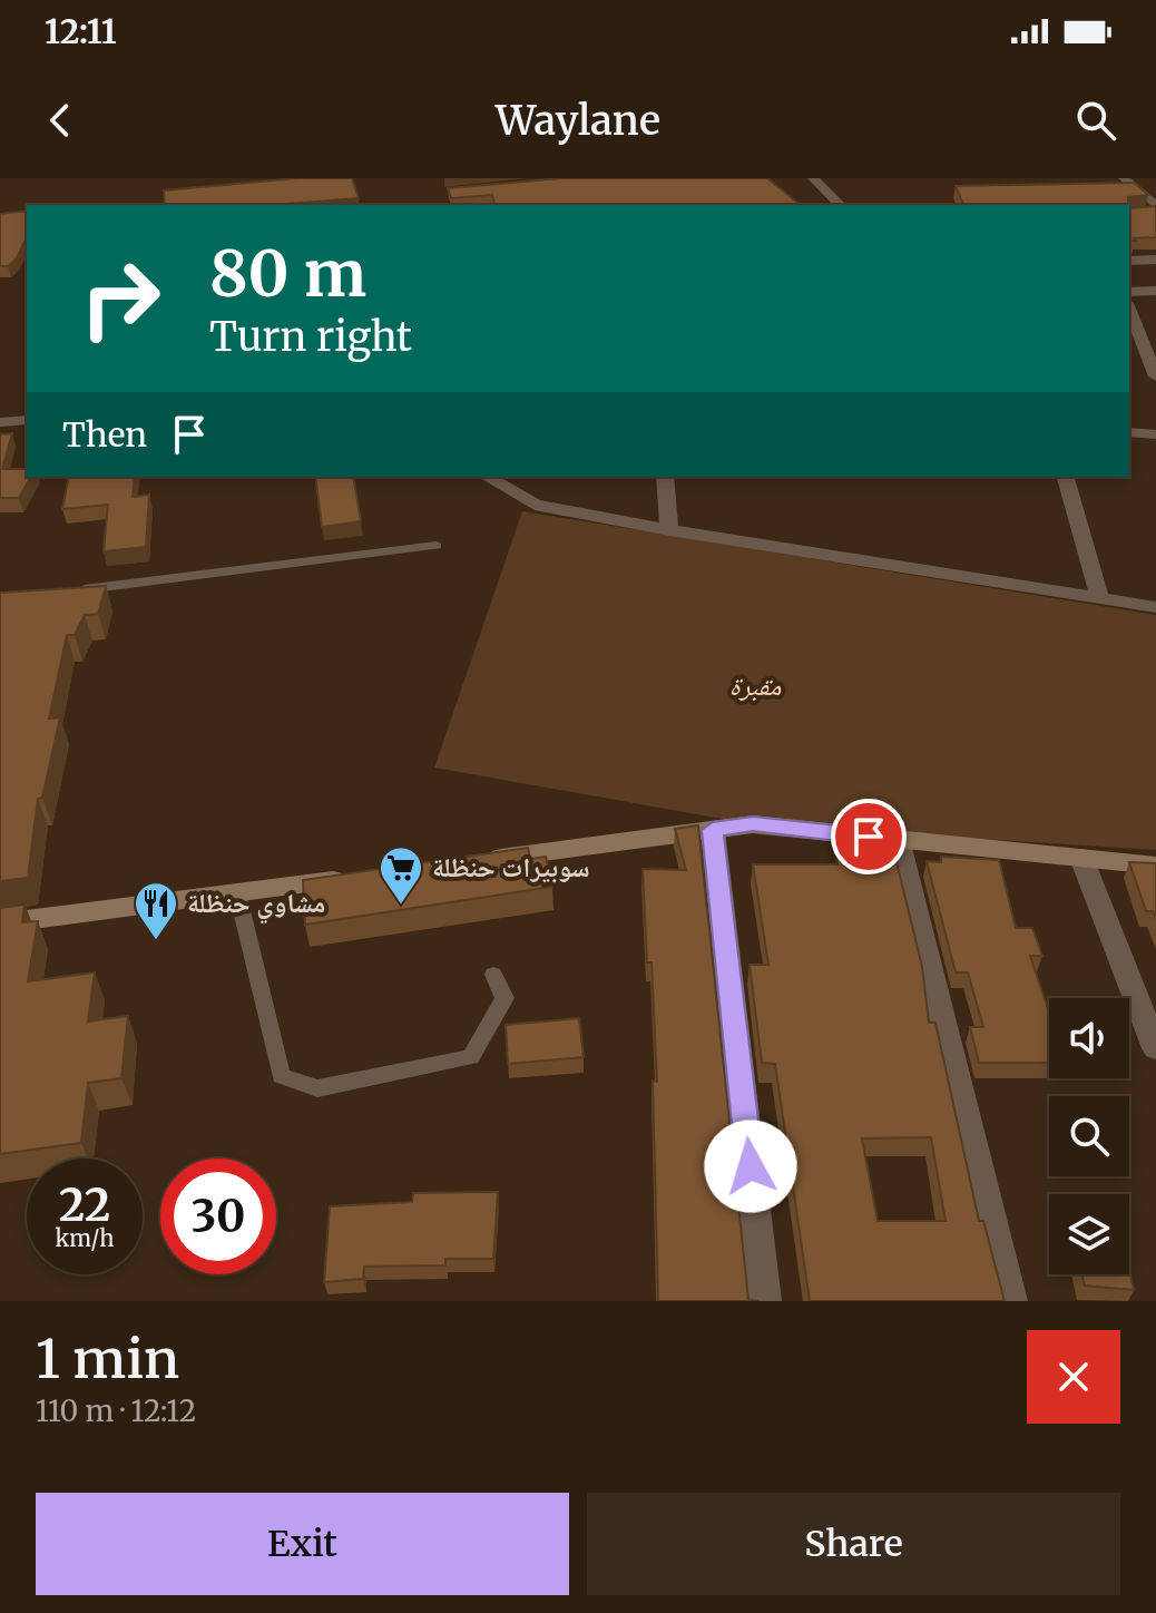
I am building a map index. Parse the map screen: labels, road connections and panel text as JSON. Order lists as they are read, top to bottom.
{
  "parks": ["مقبرة"],
  "places": {
    "supermarket": ["سوبيرات حنظلة"],
    "restaurant": ["مشاوي حنظلة"]
  },
  "page": {
    "status": "12:11",
    "header": "Waylane",
    "turn": ["80 m", "Turn right"],
    "then": "Then",
    "speed": "22 km/h",
    "limit": "30",
    "heading": ["1 min", "110 m · 12:12"],
    "buttons": ["Exit", "Share"]
  }
}
